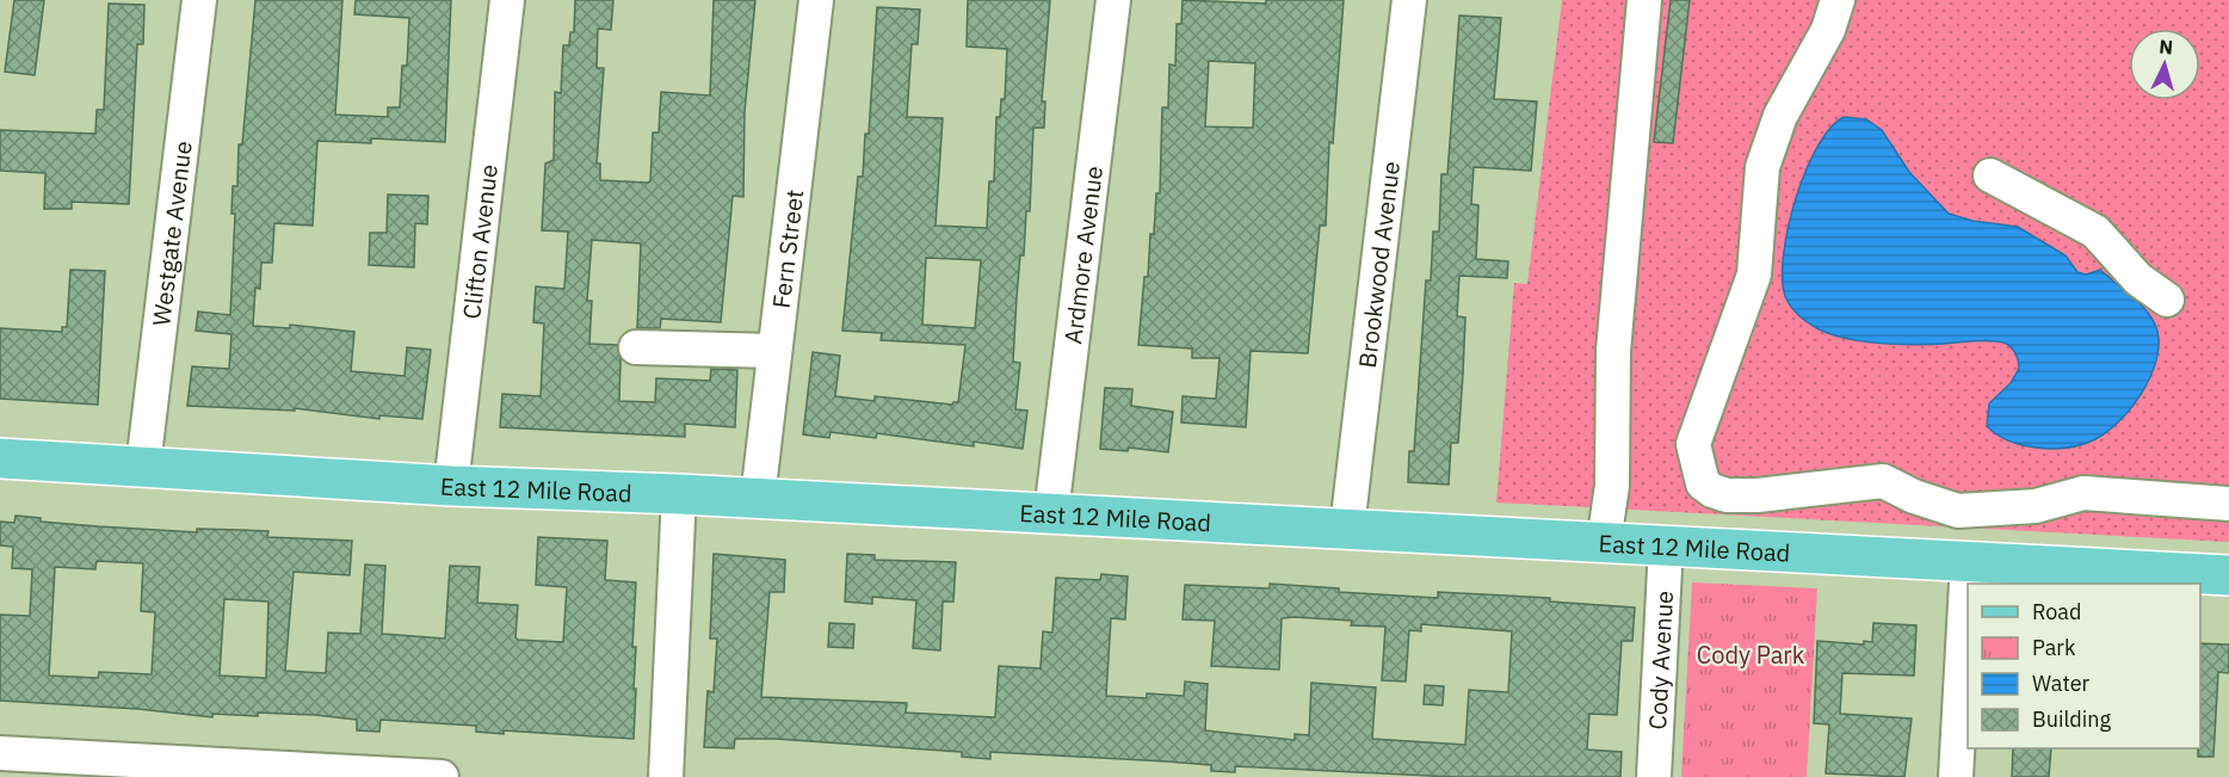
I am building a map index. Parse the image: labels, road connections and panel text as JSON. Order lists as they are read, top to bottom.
{
  "streets": {
    "main road": ["East 12 Mile Road"],
    "street": [
      "Westgate Avenue",
      "Clifton Avenue",
      "Fern Street",
      "Ardmore Avenue",
      "Brookwood Avenue",
      "Cody Avenue"
    ]
  },
  "crossings": [
    ["Westgate Avenue", "East 12 Mile Road"],
    ["Clifton Avenue", "East 12 Mile Road"],
    ["Fern Street", "East 12 Mile Road"],
    ["Ardmore Avenue", "East 12 Mile Road"],
    ["Brookwood Avenue", "East 12 Mile Road"],
    ["East 12 Mile Road", "Cody Avenue"]
  ],
  "parks": ["Cody Park"],
  "legend": [
    "Road",
    "Park",
    "Water",
    "Building"
  ],
  "north": "top"
}
